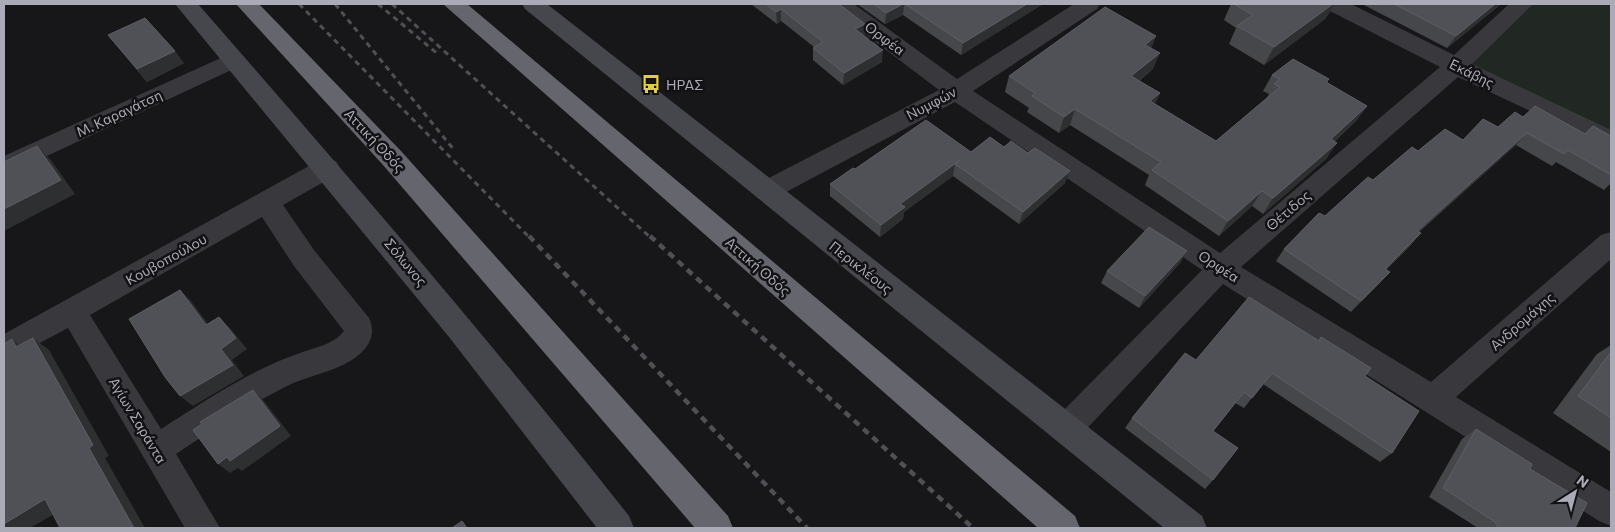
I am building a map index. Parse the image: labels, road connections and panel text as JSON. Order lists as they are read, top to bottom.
{
  "streets": {
    "highway": ["Αττική Οδός"],
    "street": [
      "Ορφέα",
      "Εκάβης",
      "Νυμφών",
      "Μ. Καραγάτση",
      "Θέτιδος",
      "Κουβοπούλου",
      "Σόλωνος",
      "Περικλέους",
      "Ανδρομάχης",
      "Αγίων Σαράντα"
    ]
  },
  "crossings": [
    ["Ορφέα", "Νυμφών"],
    ["Ορφέα", "Θέτιδος"],
    ["Ορφέα", "Ανδρομάχης"],
    ["Εκάβης", "Θέτιδος"],
    ["Νυμφών", "Περικλέους"],
    ["Μ. Καραγάτση", "Σόλωνος"],
    ["Θέτιδος", "Περικλέους"],
    ["Κουβοπούλου", "Σόλωνος"],
    ["Κουβοπούλου", "Αγίων Σαράντα"]
  ],
  "places": {
    "bus stop": ["ΗΡΑΣ"]
  },
  "north": "top right"
}
